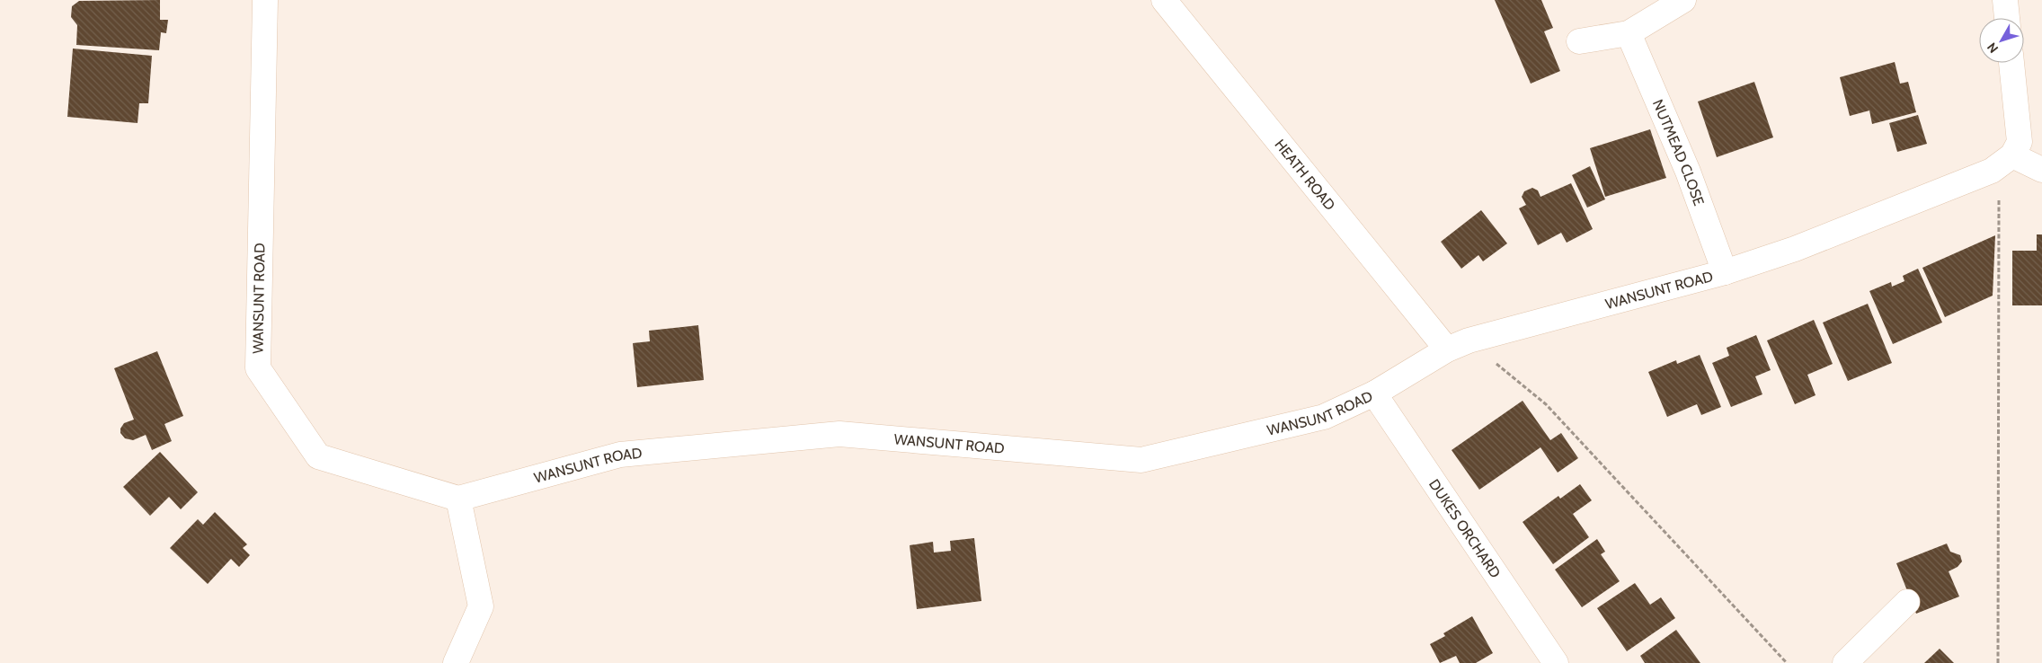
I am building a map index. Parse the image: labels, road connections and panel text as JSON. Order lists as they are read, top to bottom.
{
  "streets": {
    "street": [
      "NUTMEAD CLOSE",
      "HEATH ROAD",
      "WANSUNT ROAD",
      "DUKES ORCHARD"
    ]
  },
  "crossings": [
    ["NUTMEAD CLOSE", "WANSUNT ROAD"],
    ["HEATH ROAD", "WANSUNT ROAD"],
    ["WANSUNT ROAD", "DUKES ORCHARD"]
  ],
  "north": "bottom left"
}
